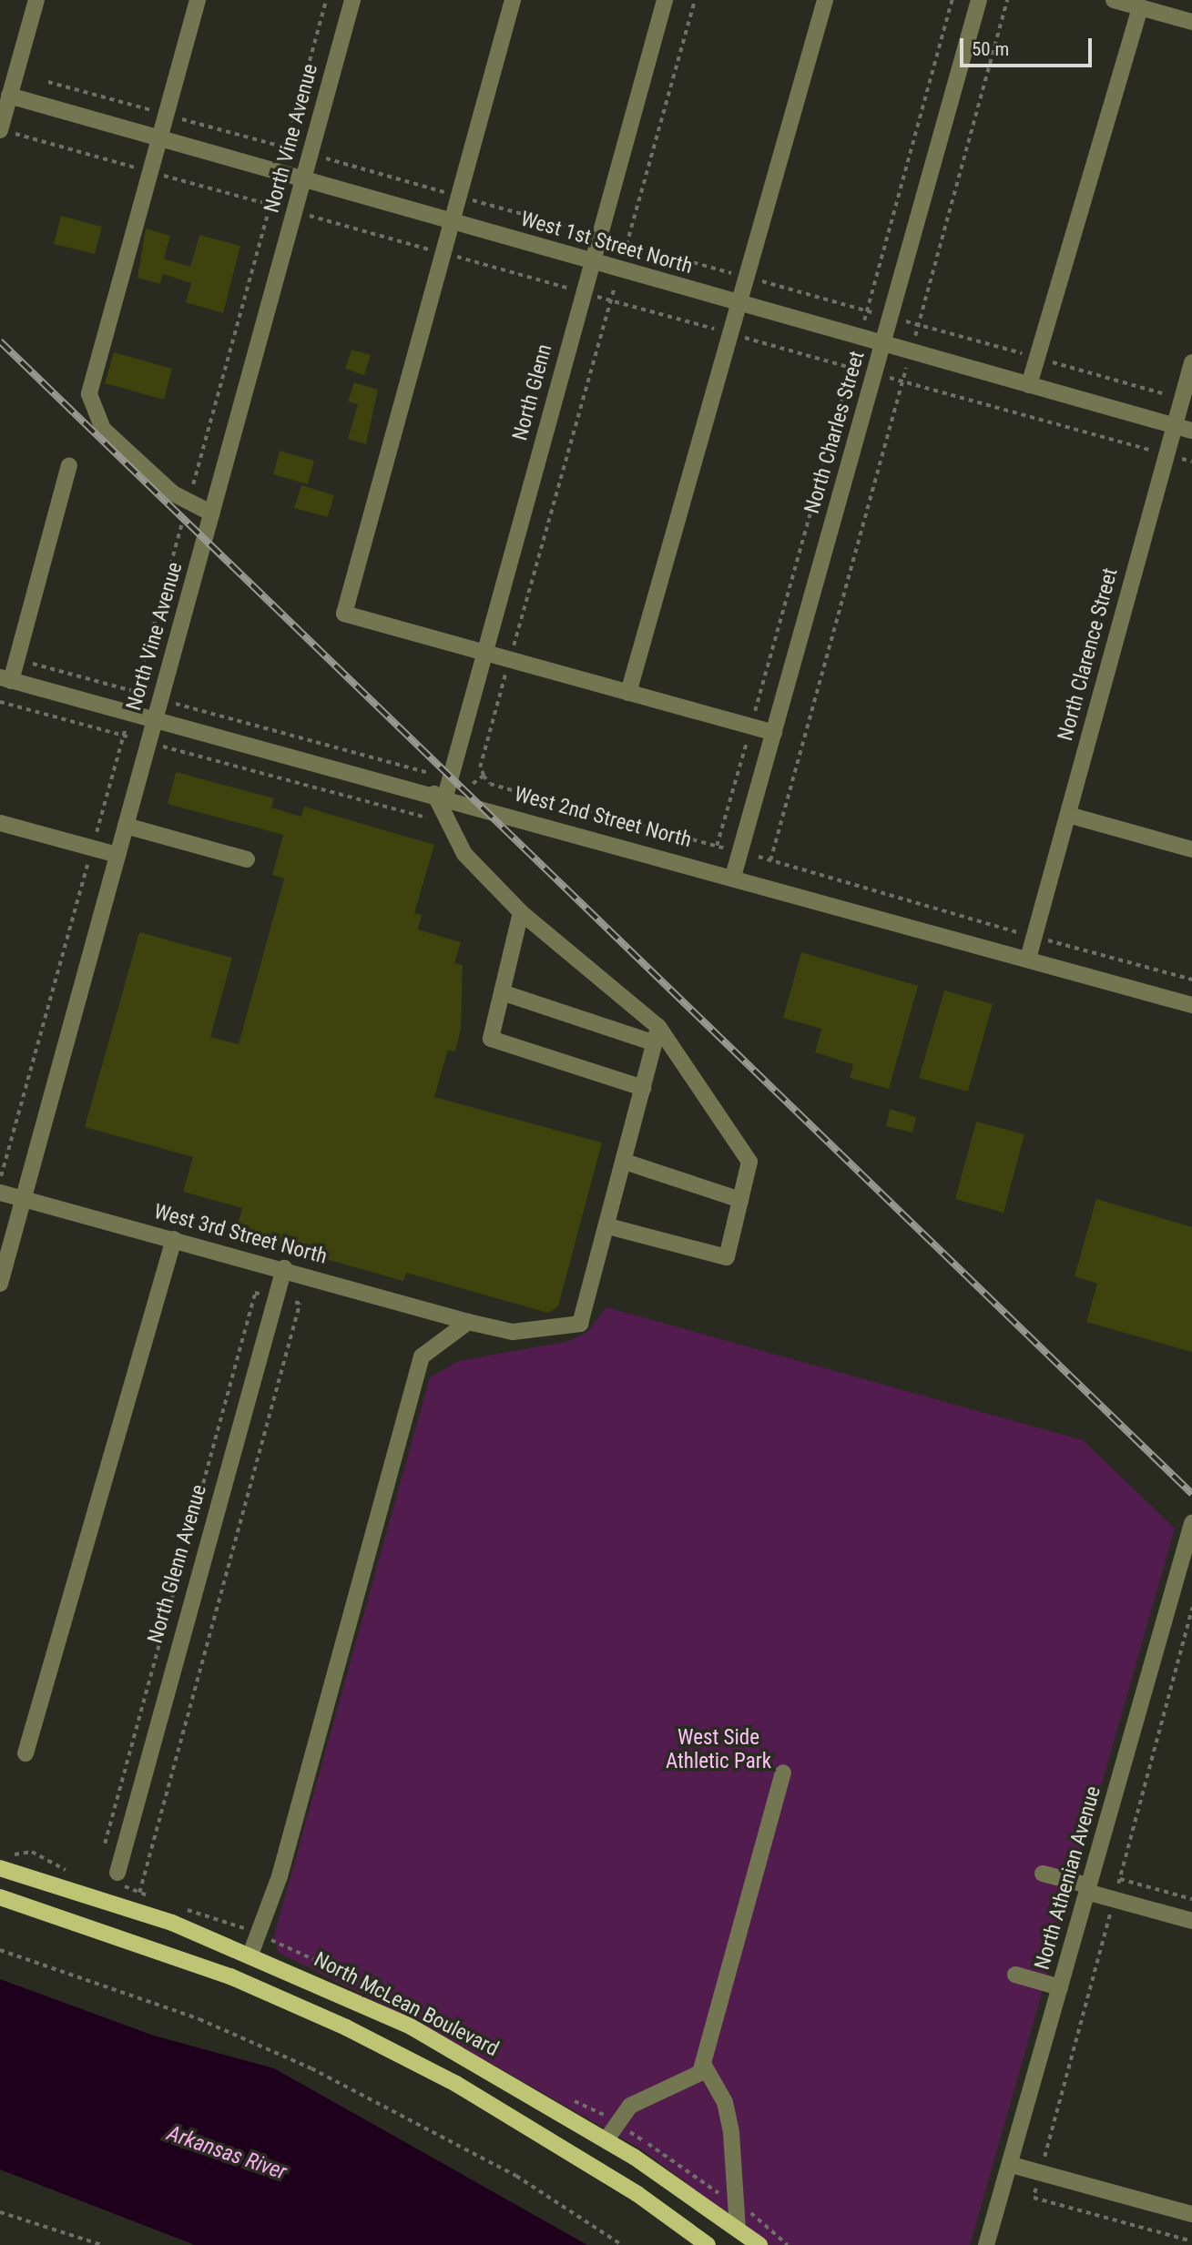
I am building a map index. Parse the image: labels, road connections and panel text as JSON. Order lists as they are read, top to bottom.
{
  "streets": {
    "main road": ["North McLean Boulevard"],
    "street": [
      "North Vine Avenue",
      "West 1st Street North",
      "North Glenn",
      "North Charles Street",
      "North Clarence Street",
      "West 2nd Street North",
      "West 3rd Street North",
      "North Glenn Avenue",
      "North Athenian Avenue"
    ]
  },
  "crossings": [
    ["North Vine Avenue", "West 1st Street North"],
    ["North Vine Avenue", "West 2nd Street North"],
    ["North Vine Avenue", "West 3rd Street North"],
    ["West 1st Street North", "North Glenn"],
    ["West 1st Street North", "North Charles Street"],
    ["West 1st Street North", "North Clarence Street"],
    ["North Glenn", "West 2nd Street North"],
    ["North Charles Street", "West 2nd Street North"],
    ["North Clarence Street", "West 2nd Street North"],
    ["West 3rd Street North", "North Glenn Avenue"]
  ],
  "water": ["Arkansas River"],
  "parks": ["West Side Athletic Park"],
  "scale_bar": "50 m"
}
